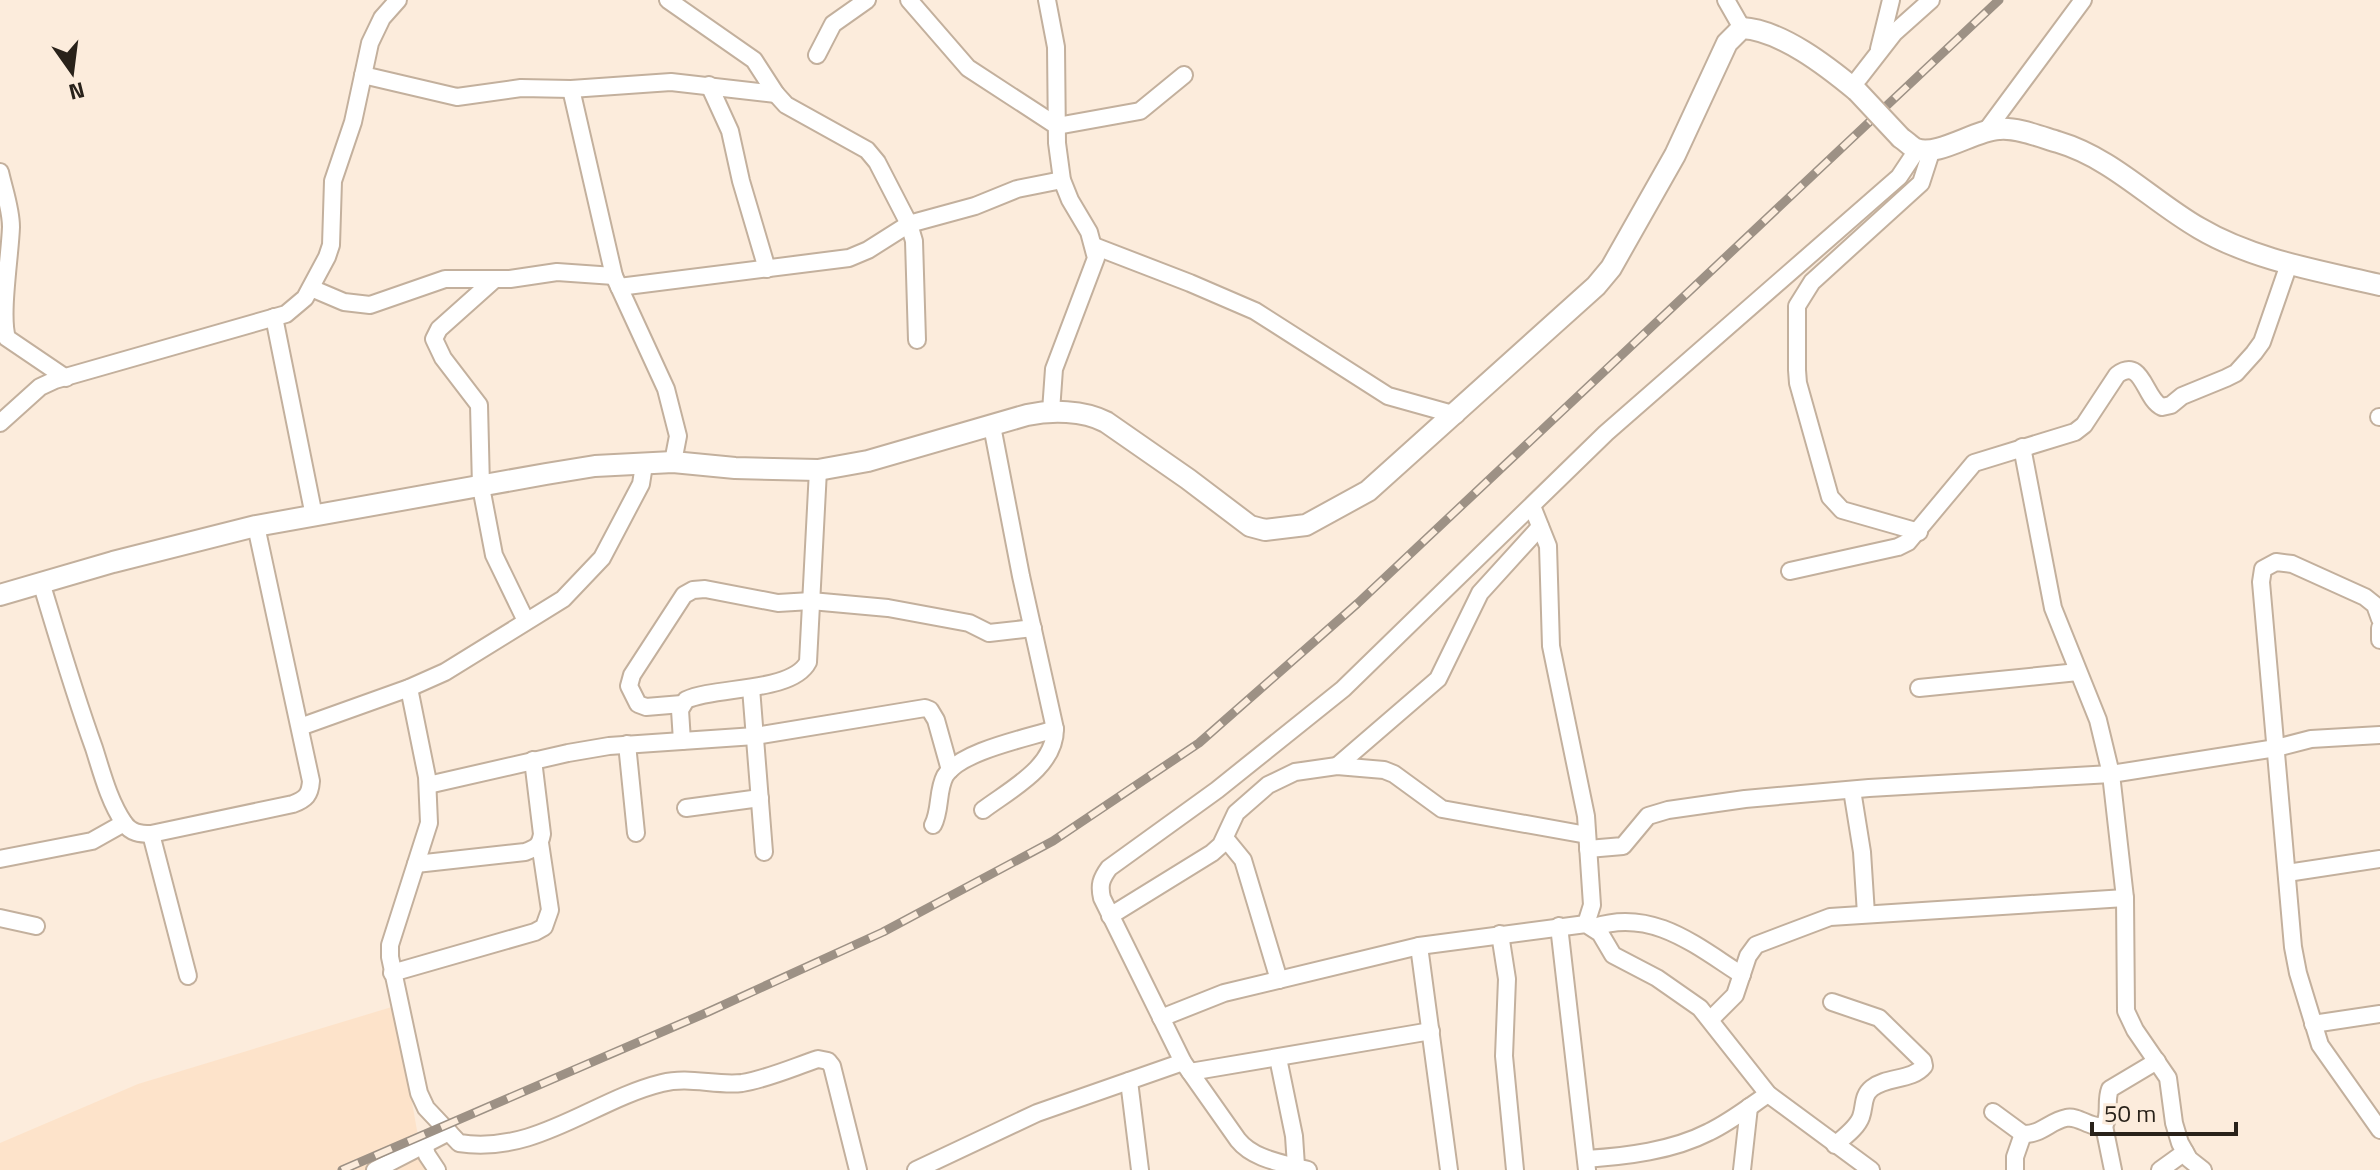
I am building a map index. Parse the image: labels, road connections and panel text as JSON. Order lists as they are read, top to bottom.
{
  "scale_bar": "50 m",
  "north": "bottom"
}
